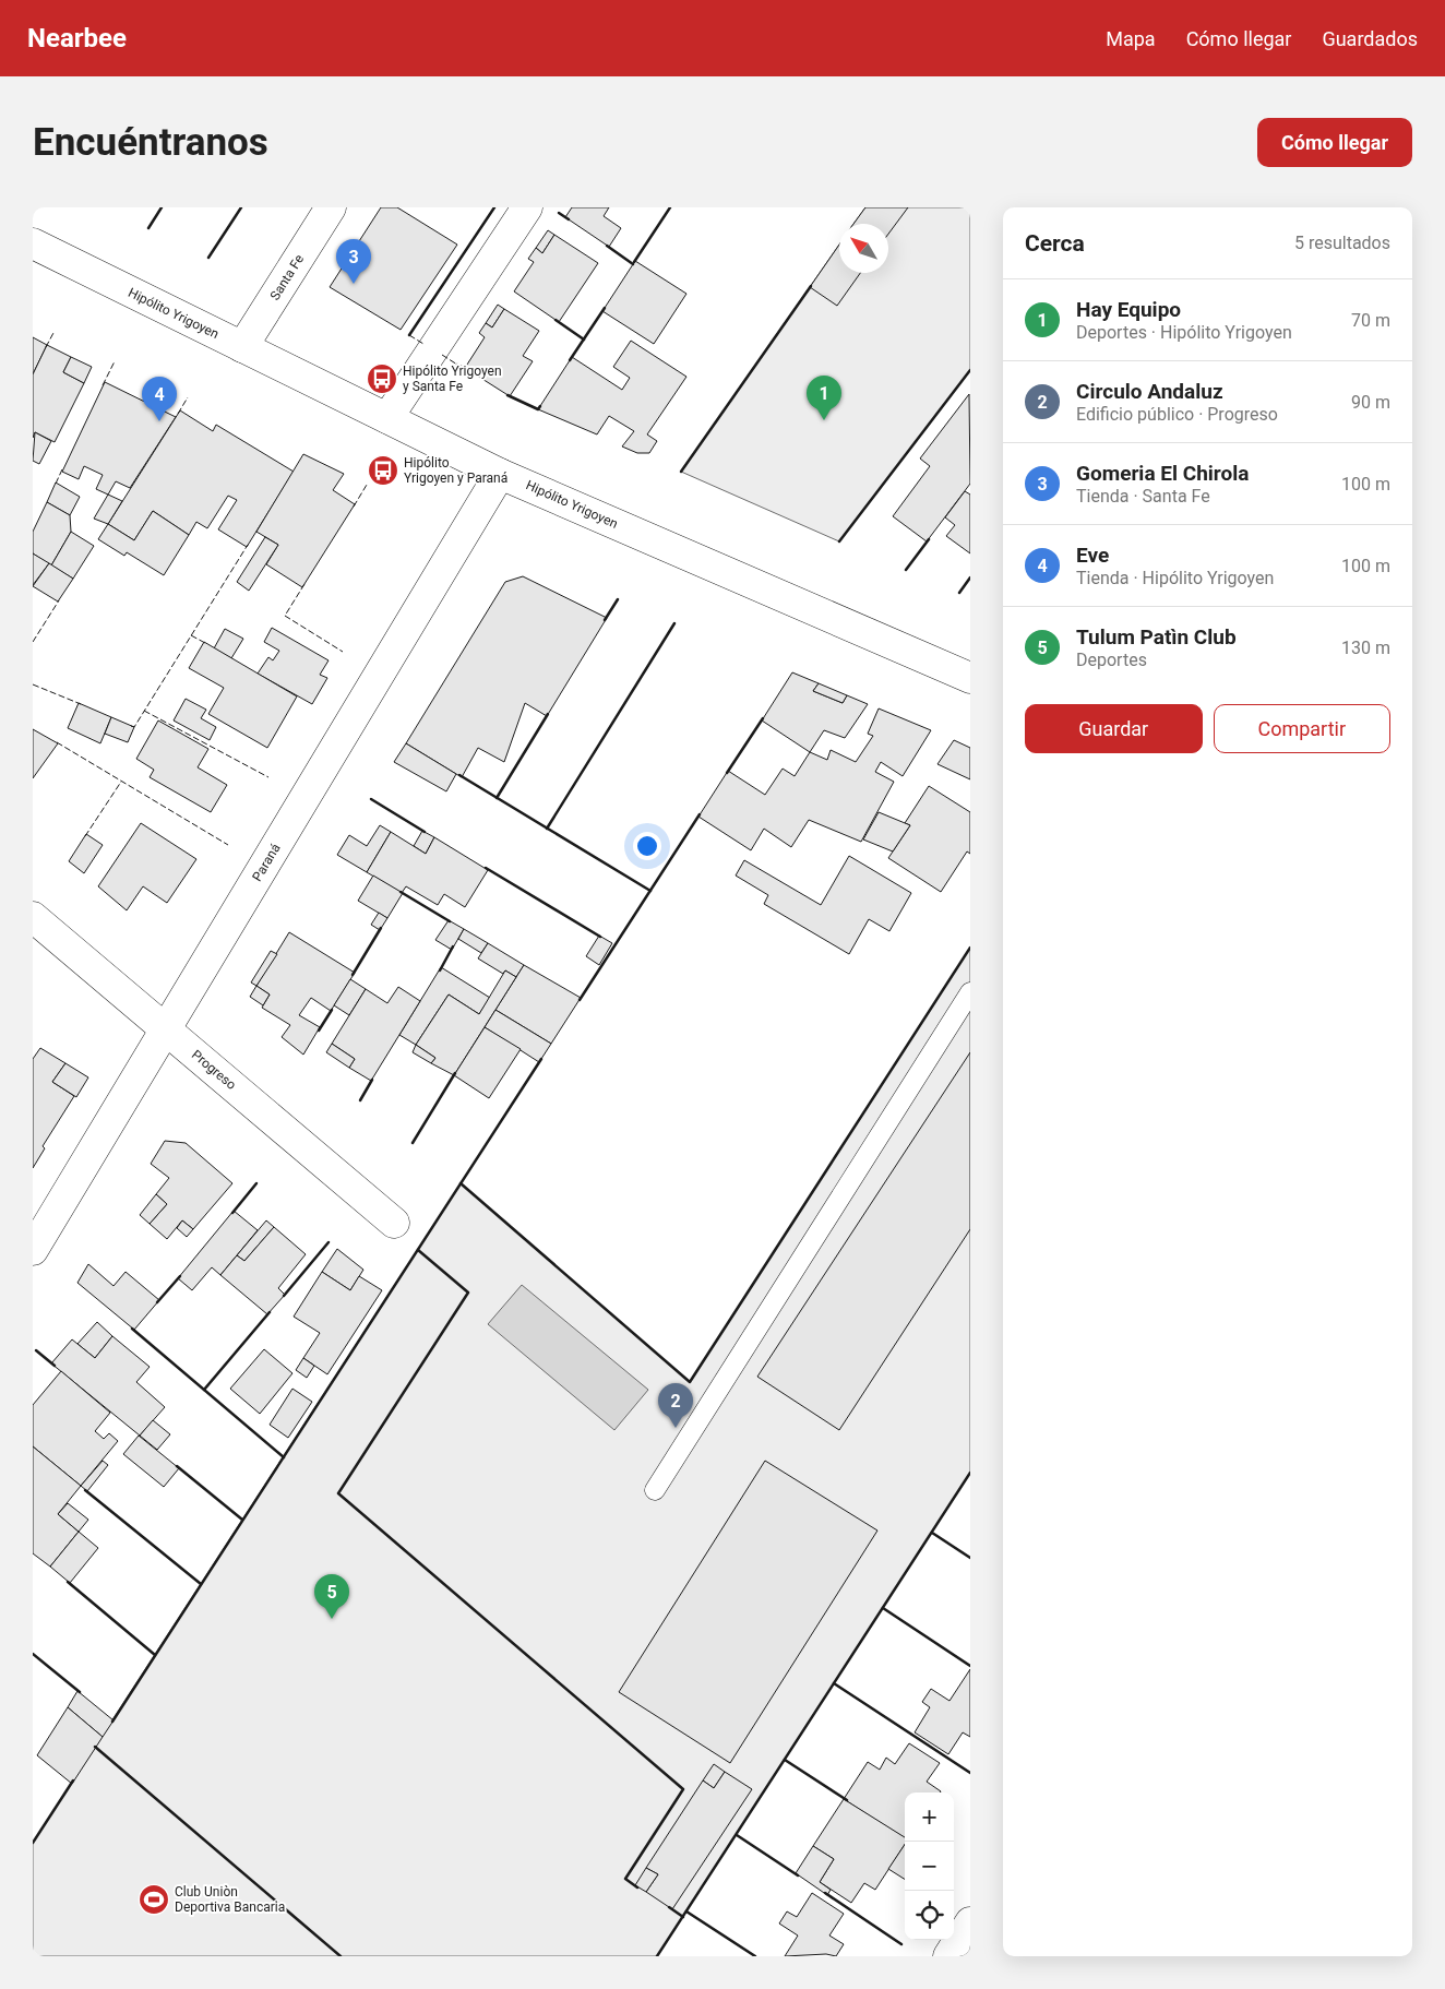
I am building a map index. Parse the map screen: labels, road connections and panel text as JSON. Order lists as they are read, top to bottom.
{
  "streets": {
    "street": [
      "Santa Fe",
      "Hipólito Yrigoyen",
      "Paraná",
      "Progreso"
    ]
  },
  "crossings": [
    ["Santa Fe", "Hipólito Yrigoyen"],
    ["Hipólito Yrigoyen", "Paraná"],
    ["Paraná", "Progreso"]
  ],
  "places": {
    "bus stop": ["Hipólito Yrigoyen y Santa Fe", "Hipólito Yrigoyen y Paraná"],
    "sports": ["Club Uniòn Deportiva Bancaria"]
  },
  "north": "top left",
  "page": {
    "header": "Nearbee",
    "nav": ["Mapa", "Cómo llegar", "Guardados"],
    "buttons": [
      "Cómo llegar",
      ["Guardar", "Compartir"]
    ],
    "title": "Encuéntranos",
    "heading": ["Cerca", "5 resultados"],
    "pins": [
      "3",
      "1",
      "4",
      "2",
      "5"
    ],
    "list": [
      {
        "mark": "1",
        "name": "Hay Equipo",
        "note": "Deportes · Hipólito Yrigoyen",
        "value": "70 m"
      },
      {
        "mark": "2",
        "name": "Circulo Andaluz",
        "note": "Edificio público · Progreso",
        "value": "90 m"
      },
      {
        "mark": "3",
        "name": "Gomeria El Chirola",
        "note": "Tienda · Santa Fe",
        "value": "100 m"
      },
      {
        "mark": "4",
        "name": "Eve",
        "note": "Tienda · Hipólito Yrigoyen",
        "value": "100 m"
      },
      {
        "mark": "5",
        "name": "Tulum Patìn Club",
        "note": "Deportes",
        "value": "130 m"
      }
    ],
    "map_buttons": ["+", "−"]
  }
}
